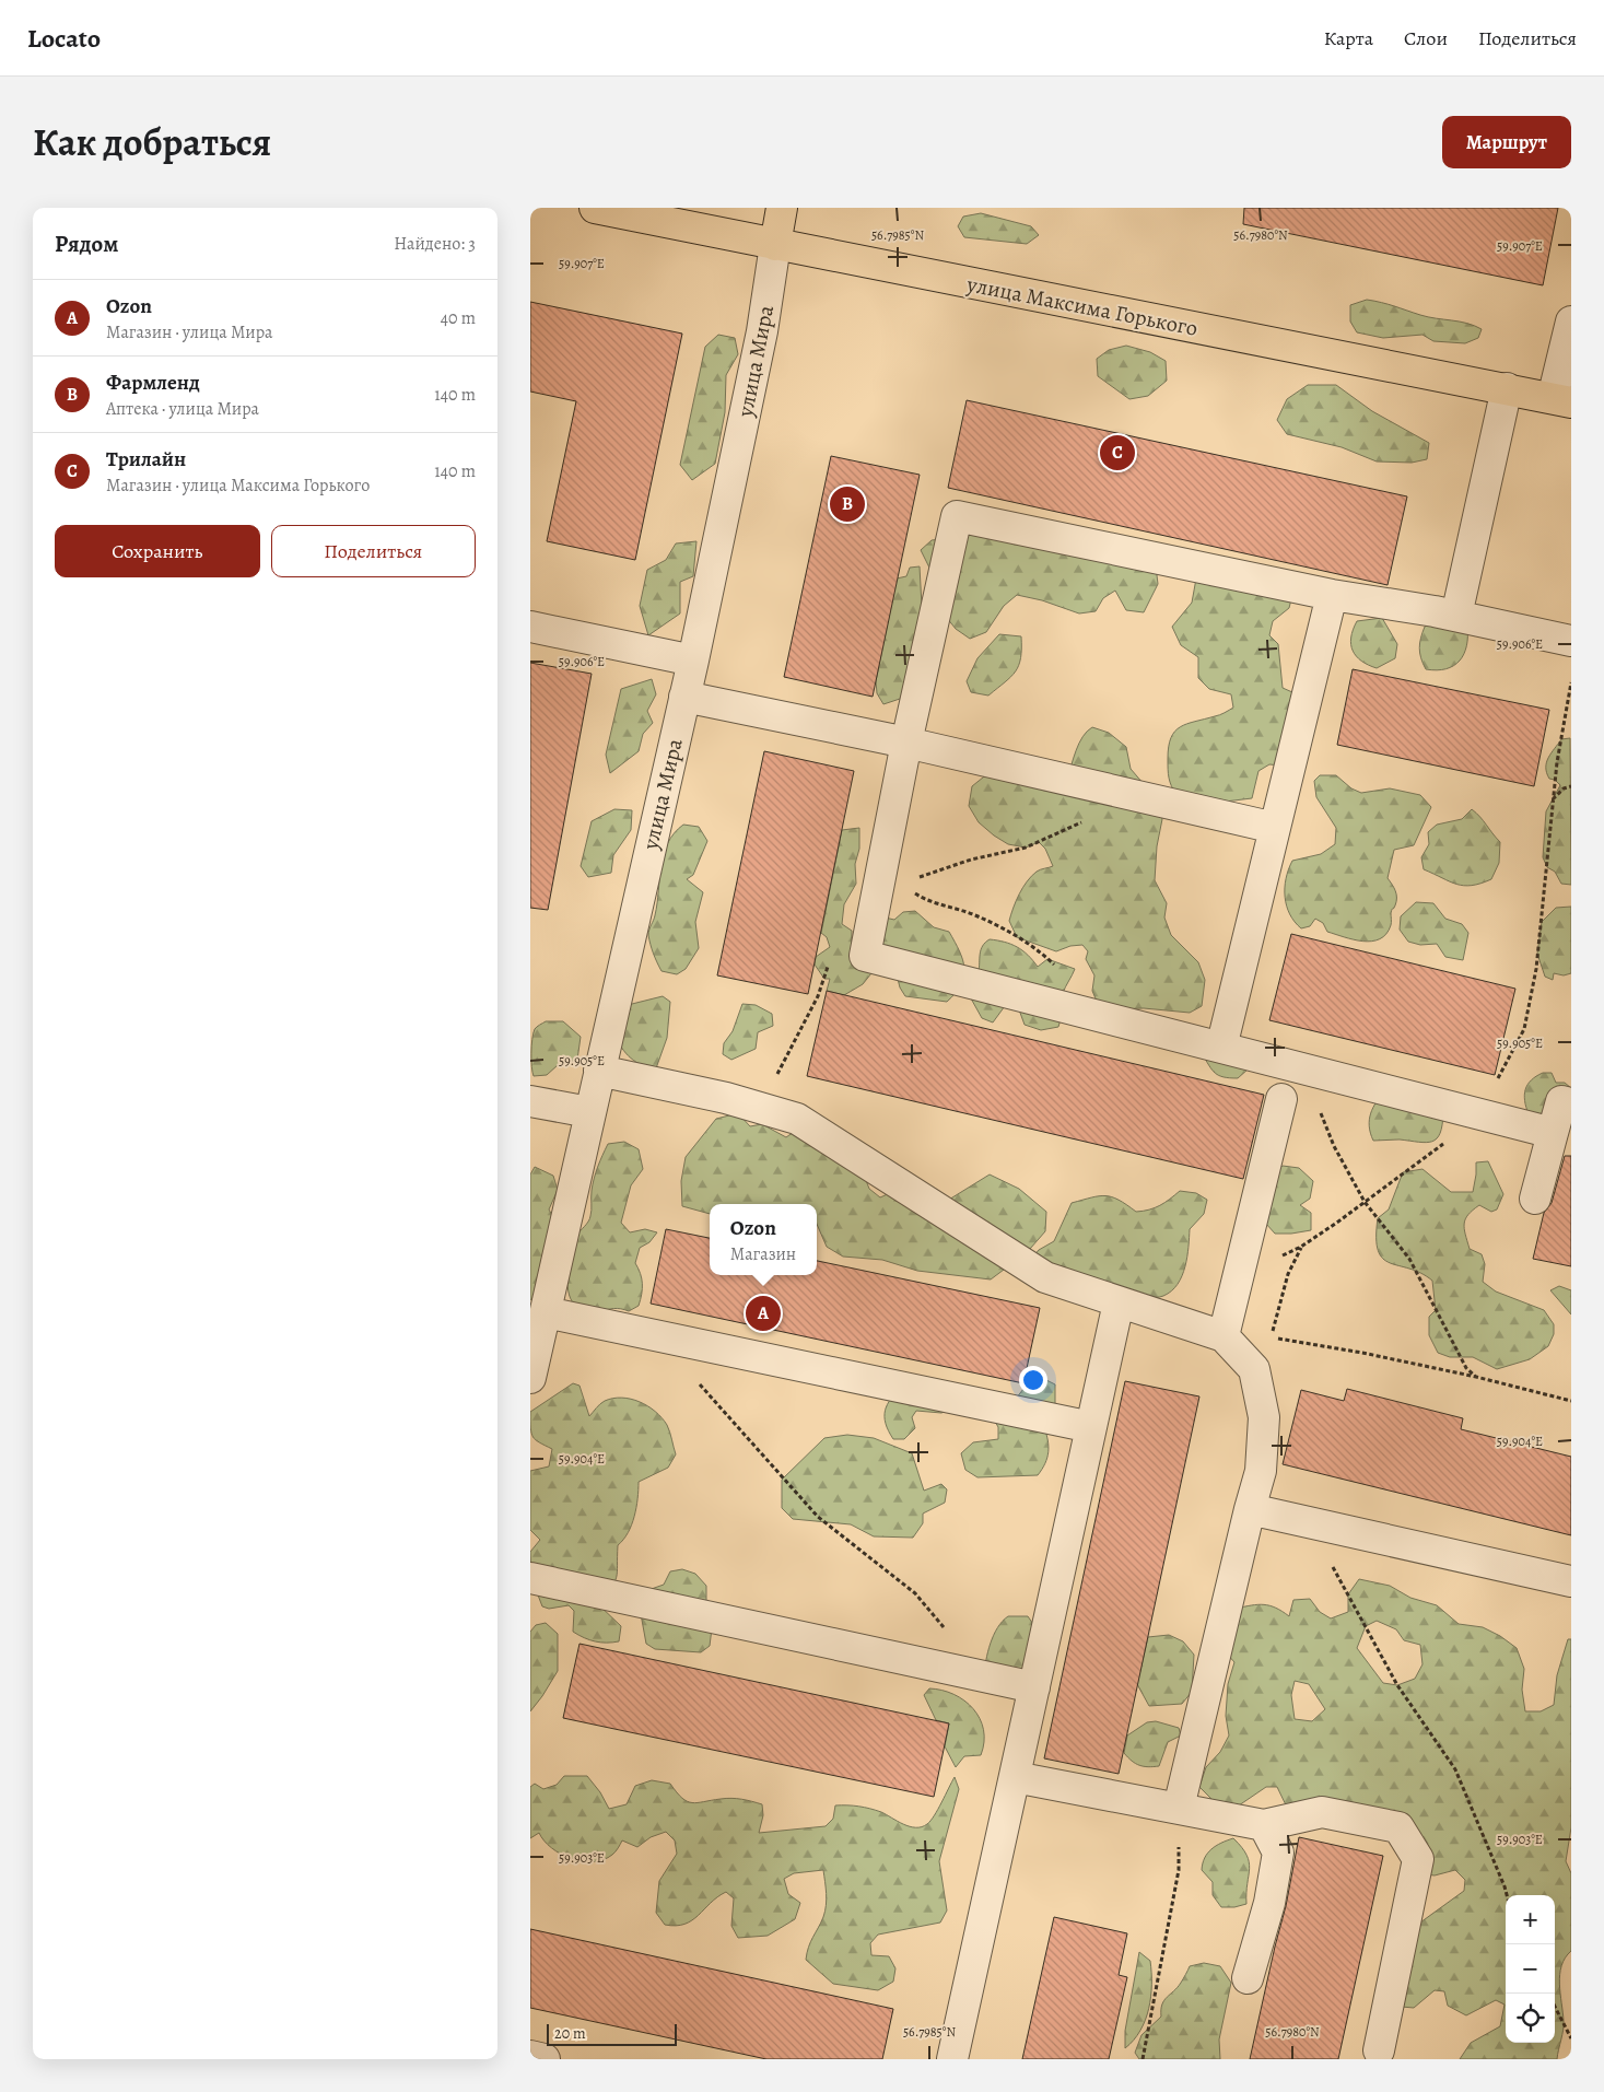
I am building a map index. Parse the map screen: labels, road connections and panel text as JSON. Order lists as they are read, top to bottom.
{
  "streets": {
    "main road": ["улица Максима Горького", "улица Мира"]
  },
  "crossings": [
    ["улица Максима Горького", "улица Мира"]
  ],
  "scale_bar": "20 m",
  "page": {
    "header": "Locato",
    "nav": ["Карта", "Слои", "Поделиться"],
    "title": "Как добраться",
    "buttons": [
      "Маршрут",
      ["Сохранить", "Поделиться"]
    ],
    "heading": ["Рядом", "Найдено: 3"],
    "list": [
      {
        "mark": "A",
        "name": "Ozon",
        "note": "Магазин · улица Мира",
        "value": "40 m"
      },
      {
        "mark": "B",
        "name": "Фармленд",
        "note": "Аптека · улица Мира",
        "value": "140 m"
      },
      {
        "mark": "C",
        "name": "Трилайн",
        "note": "Магазин · улица Максима Горького",
        "value": "140 m"
      }
    ],
    "pins": ["C", "B", "A"],
    "popup": ["Ozon", "Магазин"],
    "map_buttons": ["+", "−"],
    "scale": "20 m"
  },
  "coordinates": [
    "56.7985°N",
    "56.7980°N",
    "59.907°E",
    "59.906°E",
    "59.905°E",
    "59.904°E",
    "59.903°E"
  ]
}
